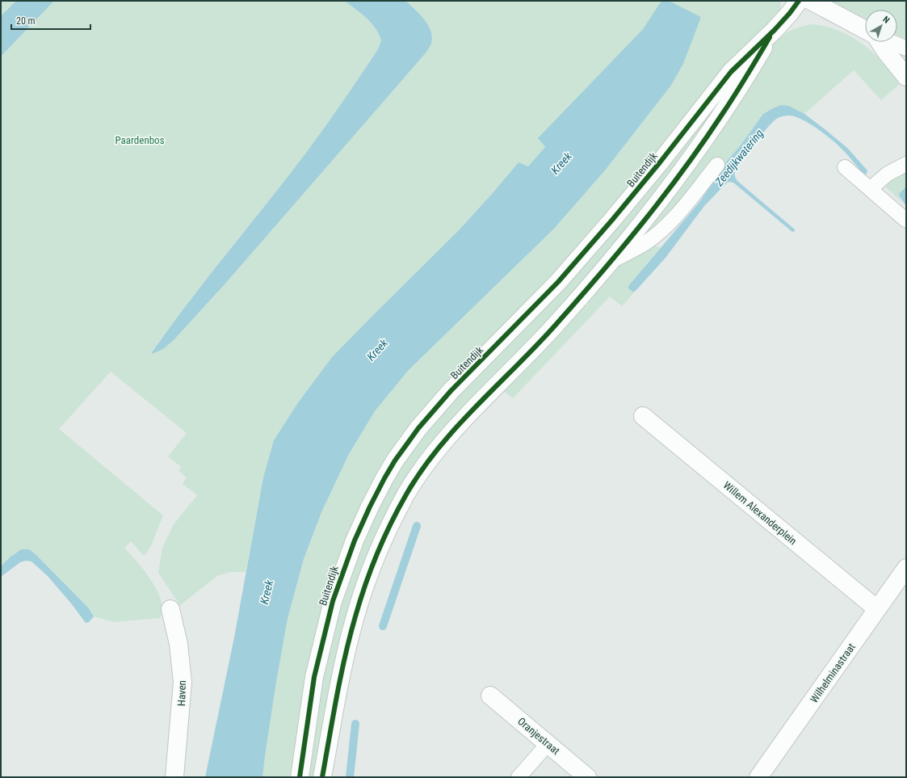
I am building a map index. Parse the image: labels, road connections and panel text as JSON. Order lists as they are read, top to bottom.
{
  "streets": {
    "street": [
      "Buitendijk",
      "Willem Alexanderplein",
      "Wilhelminastraat",
      "Haven",
      "Oranjestraat"
    ]
  },
  "crossings": [
    ["Willem Alexanderplein", "Wilhelminastraat"]
  ],
  "water": ["Zeedijkwatering", "Kreek"],
  "parks": ["Paardenbos"],
  "scale_bar": "20 m",
  "north": "top right"
}
